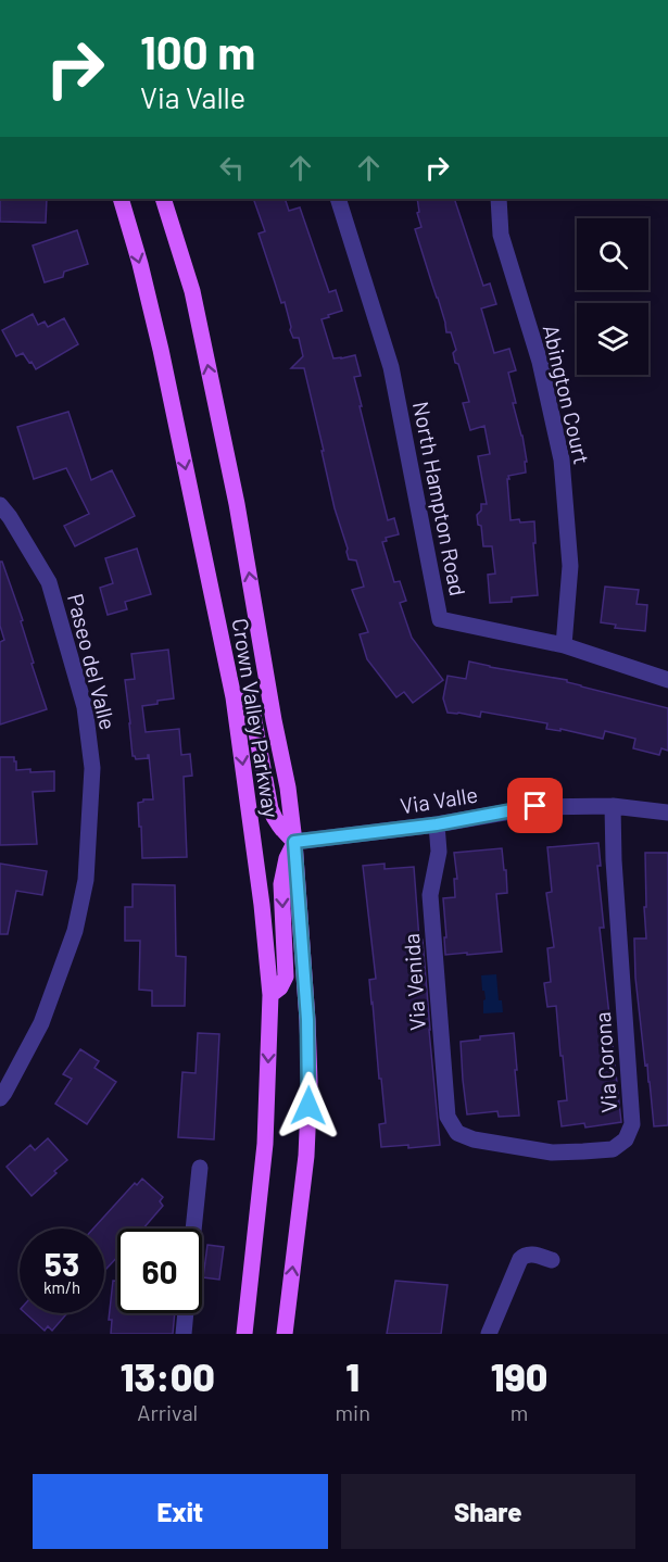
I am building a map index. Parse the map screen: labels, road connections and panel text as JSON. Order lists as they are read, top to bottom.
{
  "streets": {
    "main road": ["Crown Valley Parkway"],
    "street": [
      "Abington Court",
      "North Hampton Road",
      "Paseo del Valle",
      "Via Valle",
      "Via Venida",
      "Via Corona"
    ]
  },
  "crossings": [
    ["Abington Court", "North Hampton Road"],
    ["Crown Valley Parkway", "Via Valle"],
    ["Via Valle", "Via Venida"],
    ["Via Valle", "Via Corona"],
    ["Via Venida", "Via Corona"]
  ],
  "page": {
    "turn": ["100 m", "Via Valle"],
    "speed": "53 km/h",
    "limit": "60",
    "eta": [
      "13:00",
      "Arrival",
      "1",
      "min",
      "190",
      "m"
    ],
    "buttons": ["Exit", "Share"]
  }
}
